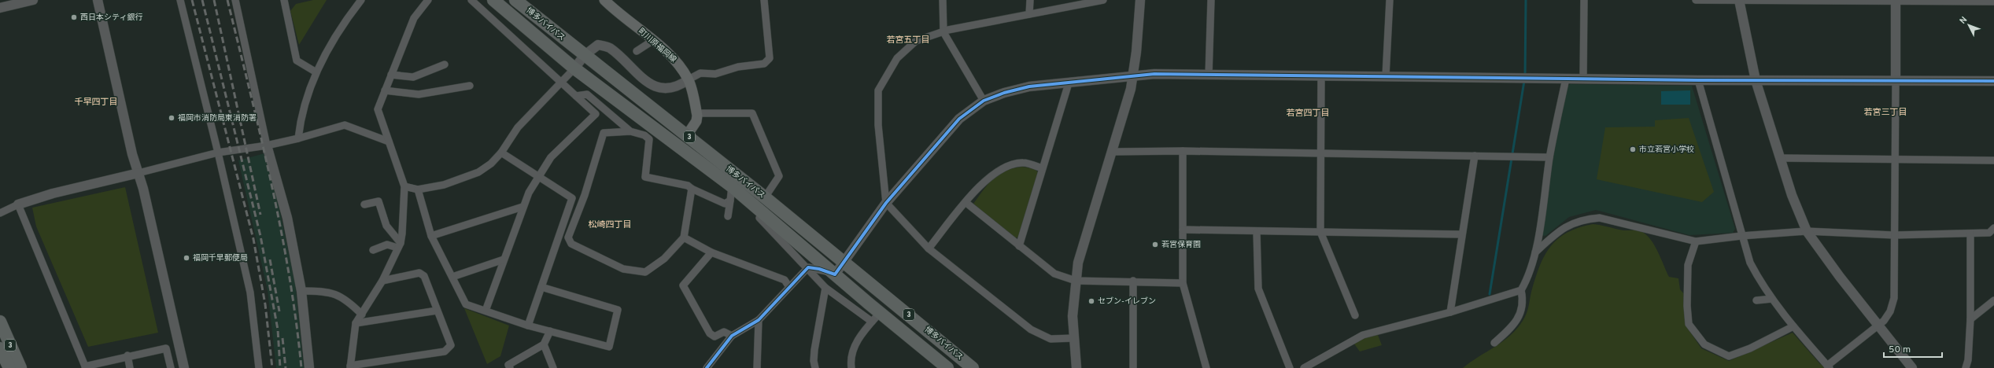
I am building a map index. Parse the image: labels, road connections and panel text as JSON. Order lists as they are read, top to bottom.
{
  "streets": {
    "highway": ["博多バイパス", "3"],
    "main road": ["町川原福岡線"]
  },
  "districts": [
    "若宮五丁目",
    "千早四丁目",
    "若宮三丁目",
    "若宮四丁目",
    "松崎四丁目"
  ],
  "places": [
    "西日本シティ銀行",
    "福岡市消防局東消防署",
    "市立若宮小学校",
    "若宮保育園",
    "福岡千早郵便局",
    "セブン-イレブン"
  ],
  "scale_bar": "50 m",
  "north": "top left"
}
